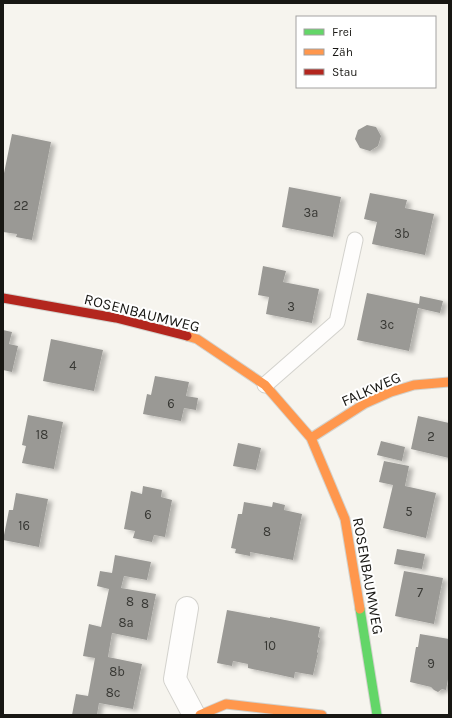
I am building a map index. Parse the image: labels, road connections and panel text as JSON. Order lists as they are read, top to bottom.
{
  "streets": {
    "street": ["ROSENBAUMWEG", "FALKWEG"]
  },
  "crossings": [
    ["ROSENBAUMWEG", "FALKWEG"]
  ],
  "house_numbers": [
    "22",
    "3a",
    "3b",
    "3",
    "3c",
    "4",
    "6",
    "18",
    "2",
    "5",
    "6",
    "16",
    "8",
    "7",
    "8",
    "8",
    "8a",
    "10",
    "9",
    "8b",
    "8c"
  ],
  "legend": ["Frei", "Zäh", "Stau"]
}
